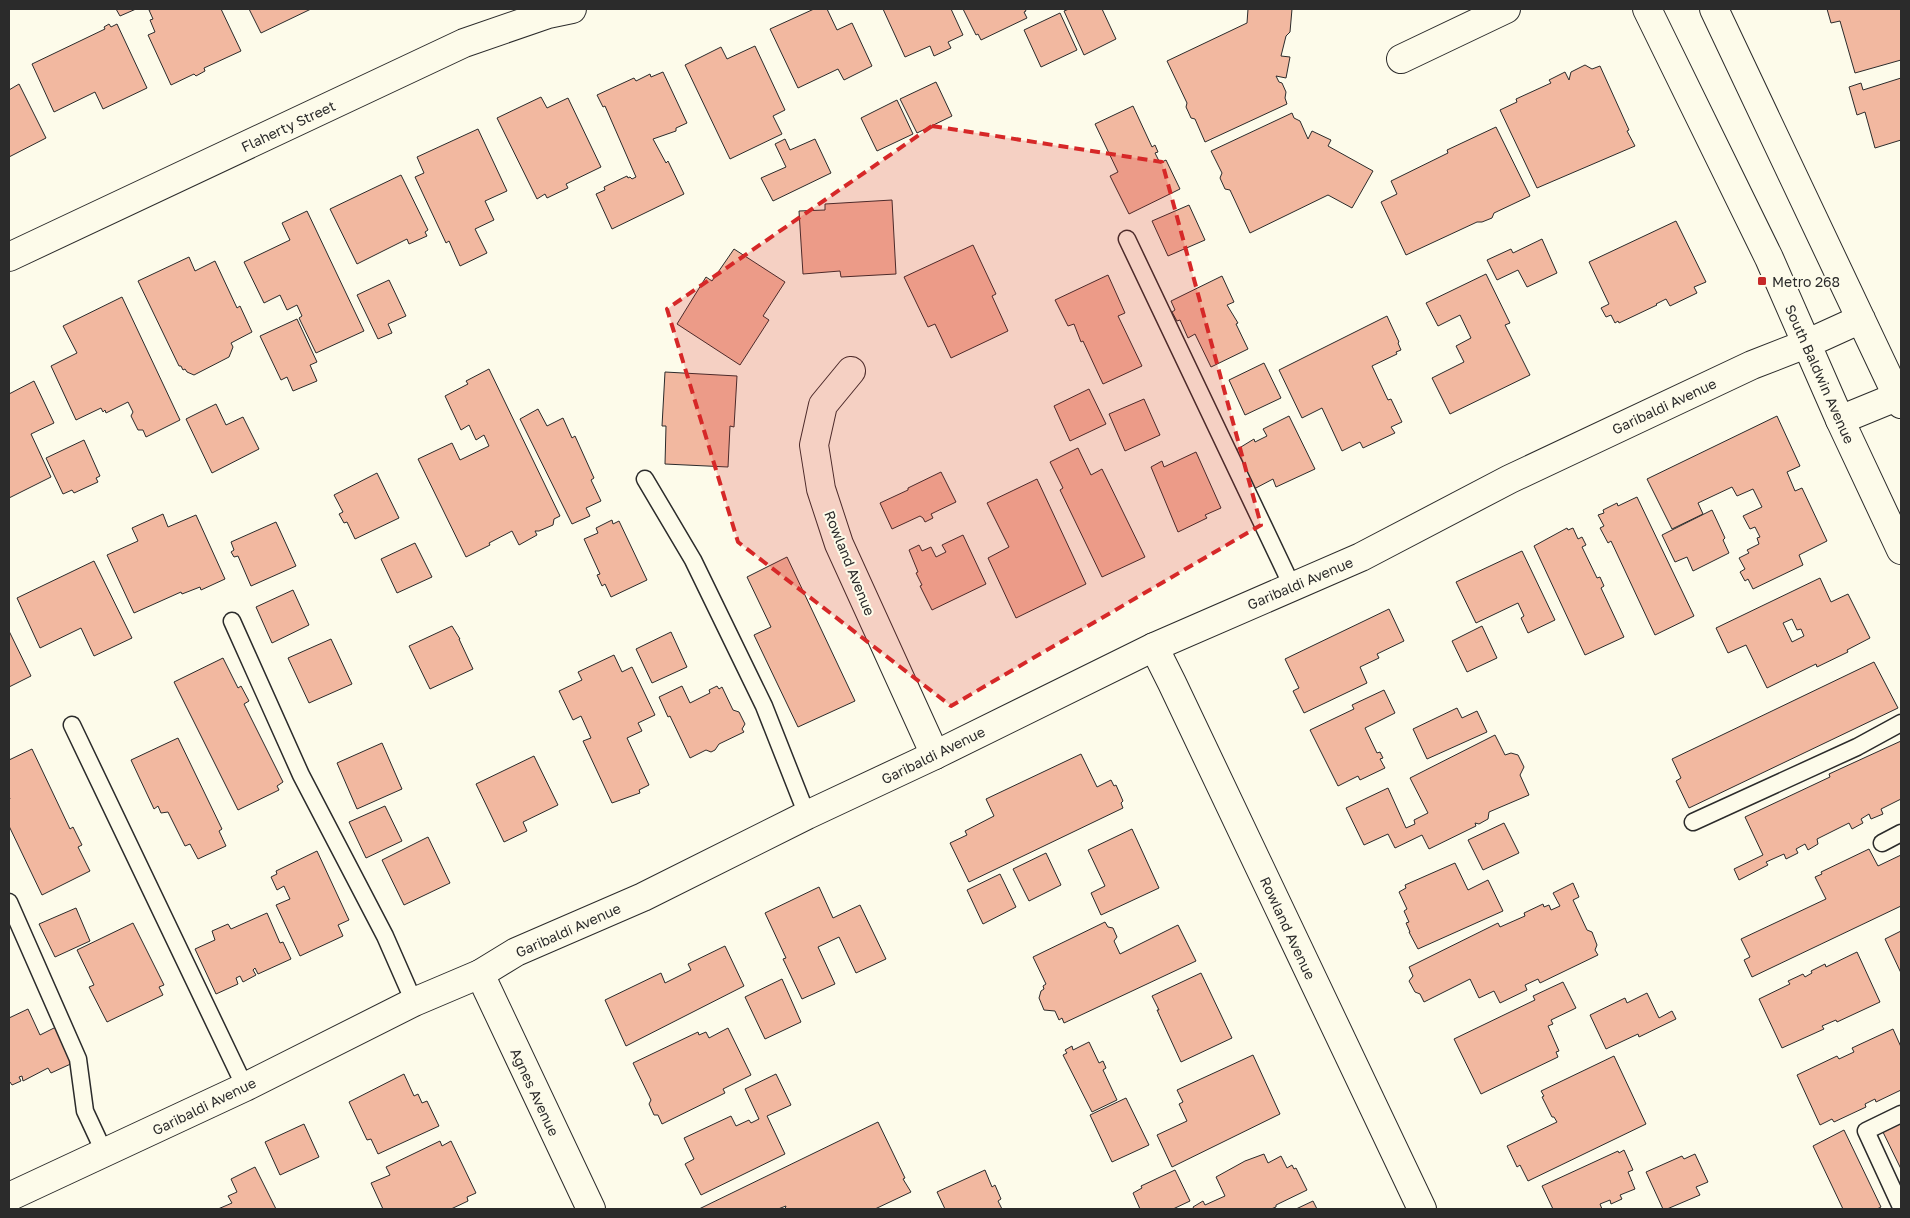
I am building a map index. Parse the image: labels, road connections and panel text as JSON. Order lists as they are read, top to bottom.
{
  "streets": {
    "street": [
      "Flaherty Street",
      "South Baldwin Avenue",
      "Garibaldi Avenue",
      "Rowland Avenue",
      "Agnes Avenue"
    ]
  },
  "crossings": [
    ["South Baldwin Avenue", "Garibaldi Avenue"],
    ["Garibaldi Avenue", "Rowland Avenue"],
    ["Garibaldi Avenue", "Agnes Avenue"]
  ],
  "places": {
    "transit": ["Metro 268"]
  }
}
